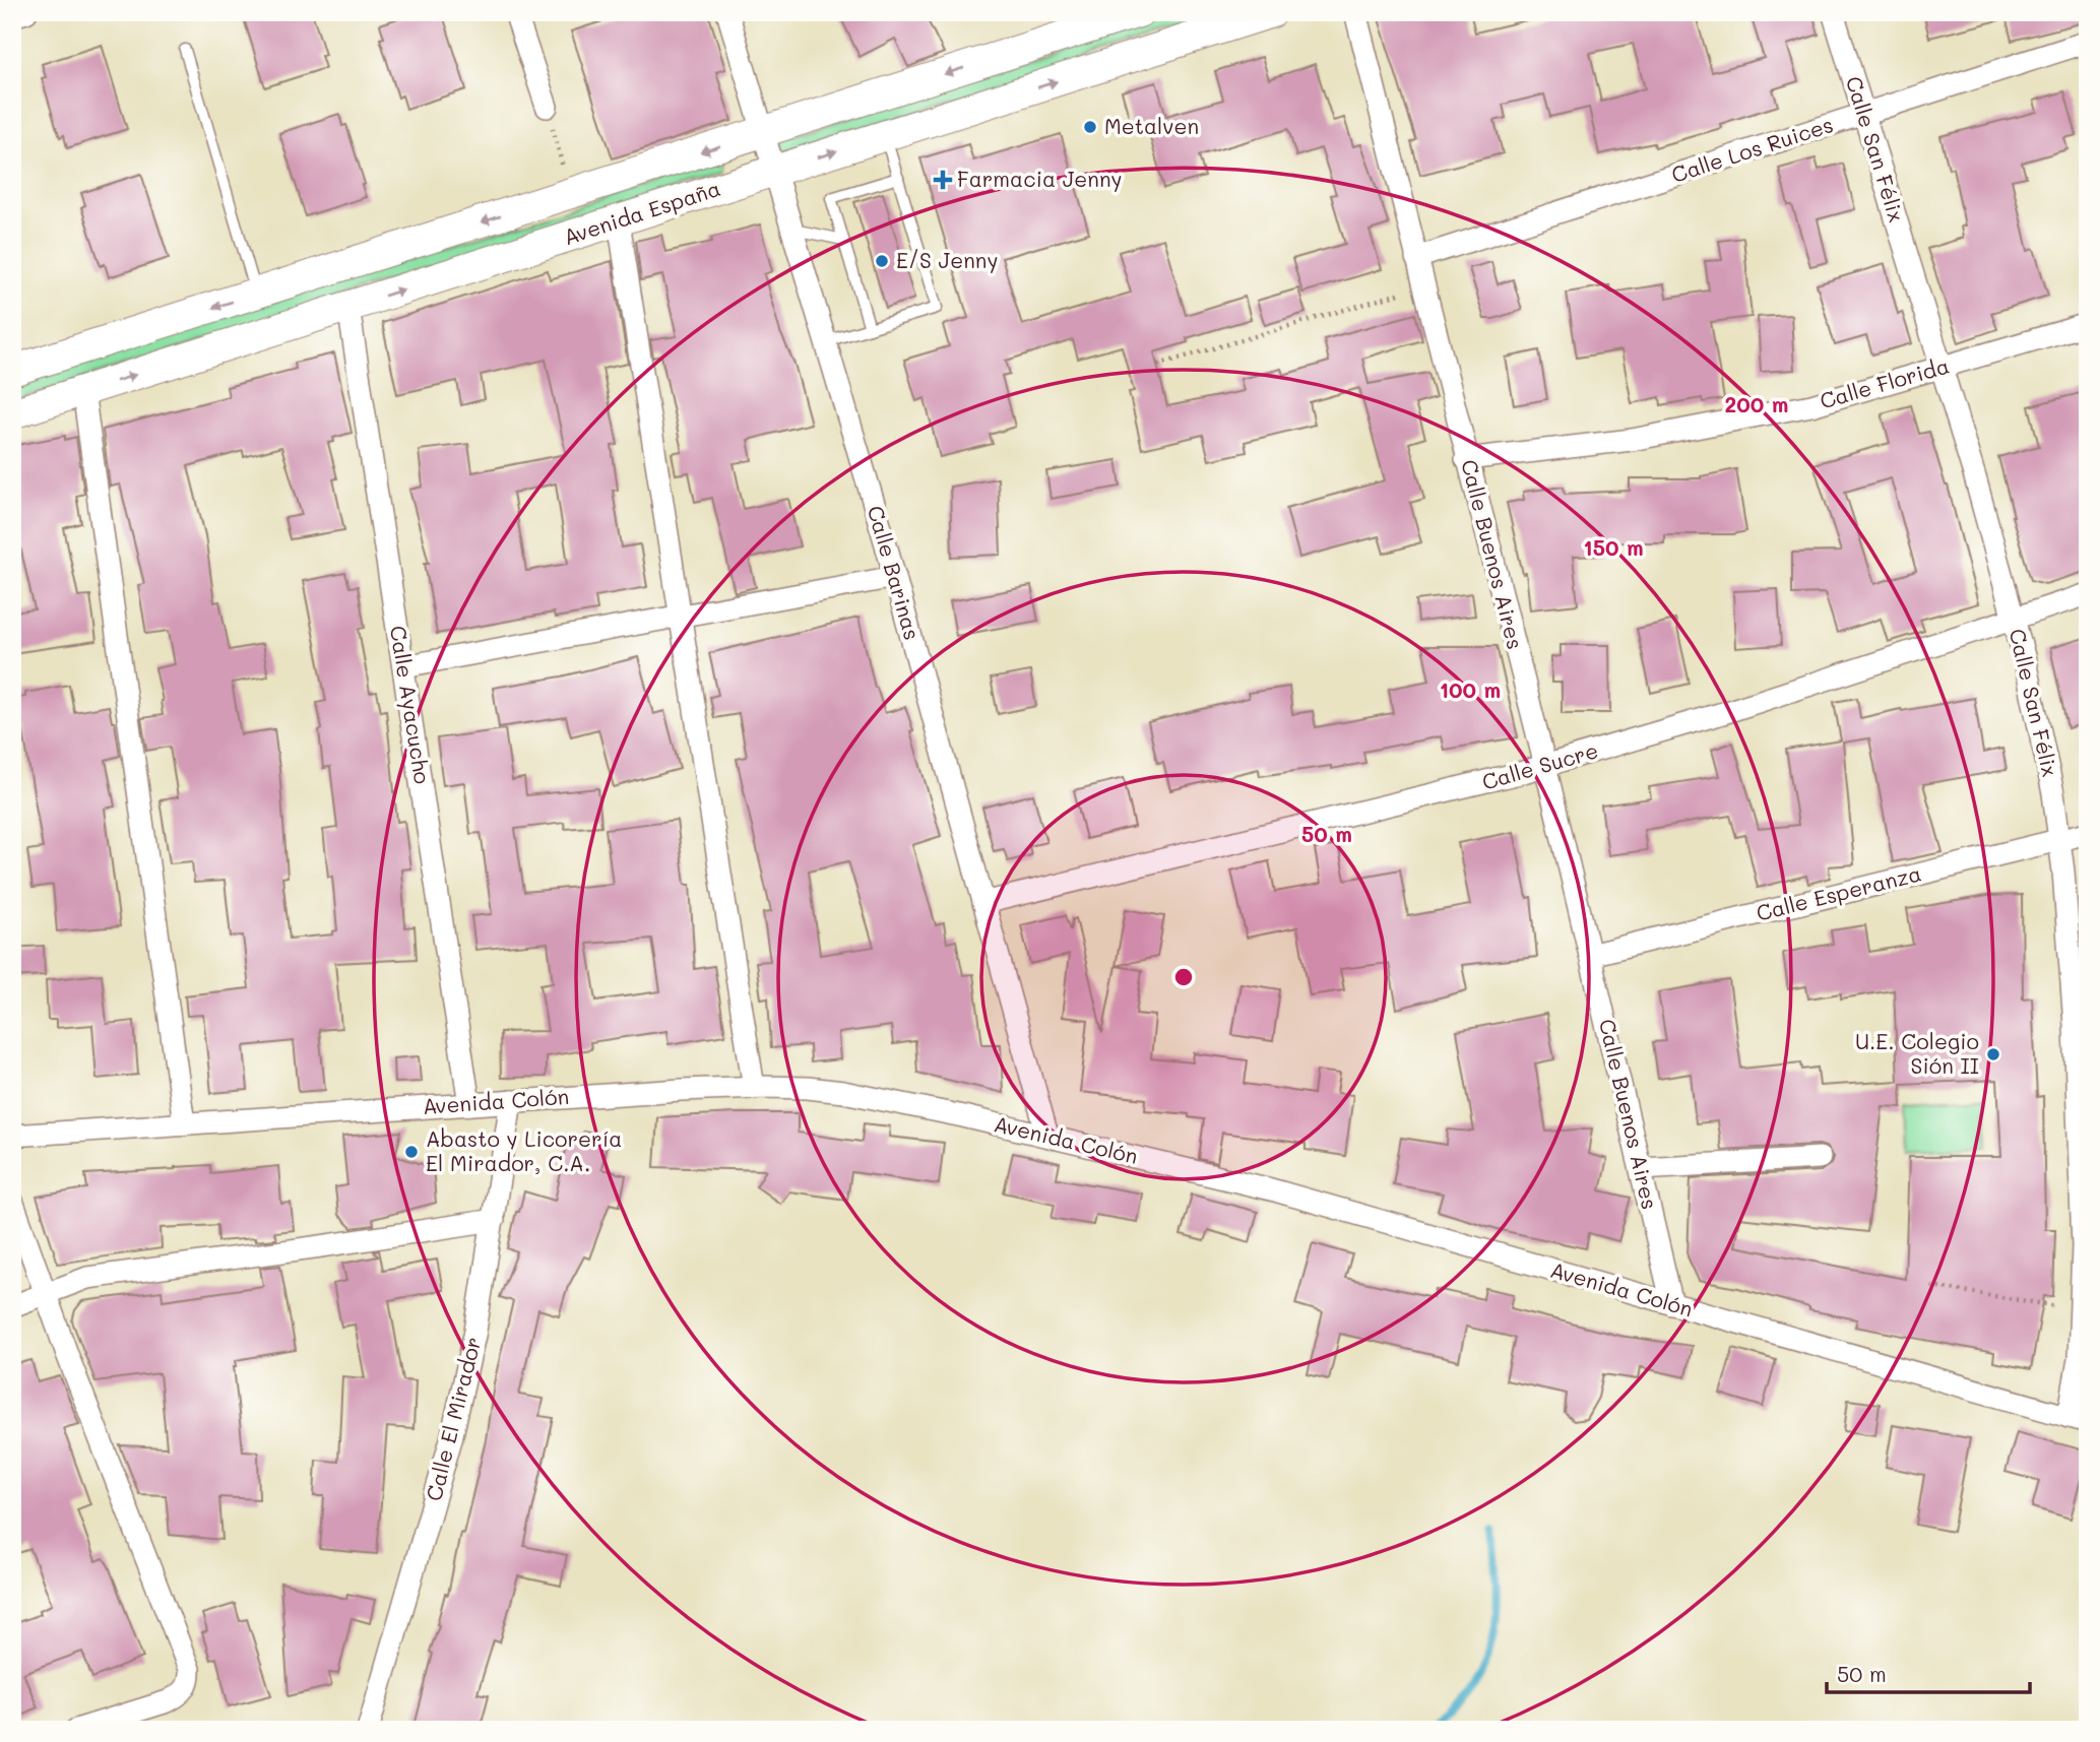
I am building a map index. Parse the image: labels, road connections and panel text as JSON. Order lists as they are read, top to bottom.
{
  "streets": {
    "main road": ["Avenida España"],
    "street": [
      "Calle San Félix",
      "Calle Los Ruices",
      "Calle Florida",
      "Calle Buenos Aires",
      "Calle Barinas",
      "Calle Ayacucho",
      "Calle Sucre",
      "Calle Esperanza",
      "Avenida Colón",
      "Calle El Mirador"
    ]
  },
  "crossings": [
    ["Calle San Félix", "Calle Los Ruices"],
    ["Calle San Félix", "Calle Florida"],
    ["Calle San Félix", "Calle Sucre"],
    ["Calle San Félix", "Calle Esperanza"],
    ["Calle San Félix", "Avenida Colón"],
    ["Calle Los Ruices", "Calle Buenos Aires"],
    ["Avenida España", "Calle Barinas"],
    ["Avenida España", "Calle Ayacucho"],
    ["Calle Florida", "Calle Buenos Aires"],
    ["Calle Buenos Aires", "Calle Sucre"],
    ["Calle Buenos Aires", "Calle Esperanza"],
    ["Calle Buenos Aires", "Avenida Colón"],
    ["Calle Barinas", "Calle Sucre"],
    ["Calle Barinas", "Avenida Colón"],
    ["Calle Ayacucho", "Avenida Colón"],
    ["Avenida Colón", "Calle El Mirador"]
  ],
  "places": {
    "other": [
      "Metalven",
      "E/S Jenny",
      "U.E. Colegio Sión II",
      "Abasto y Licorería El Mirador, C.A."
    ],
    "health": ["Farmacia Jenny"]
  },
  "scale_bar": "50 m",
  "rings": [
    "200 m",
    "150 m",
    "100 m",
    "50 m"
  ]
}
